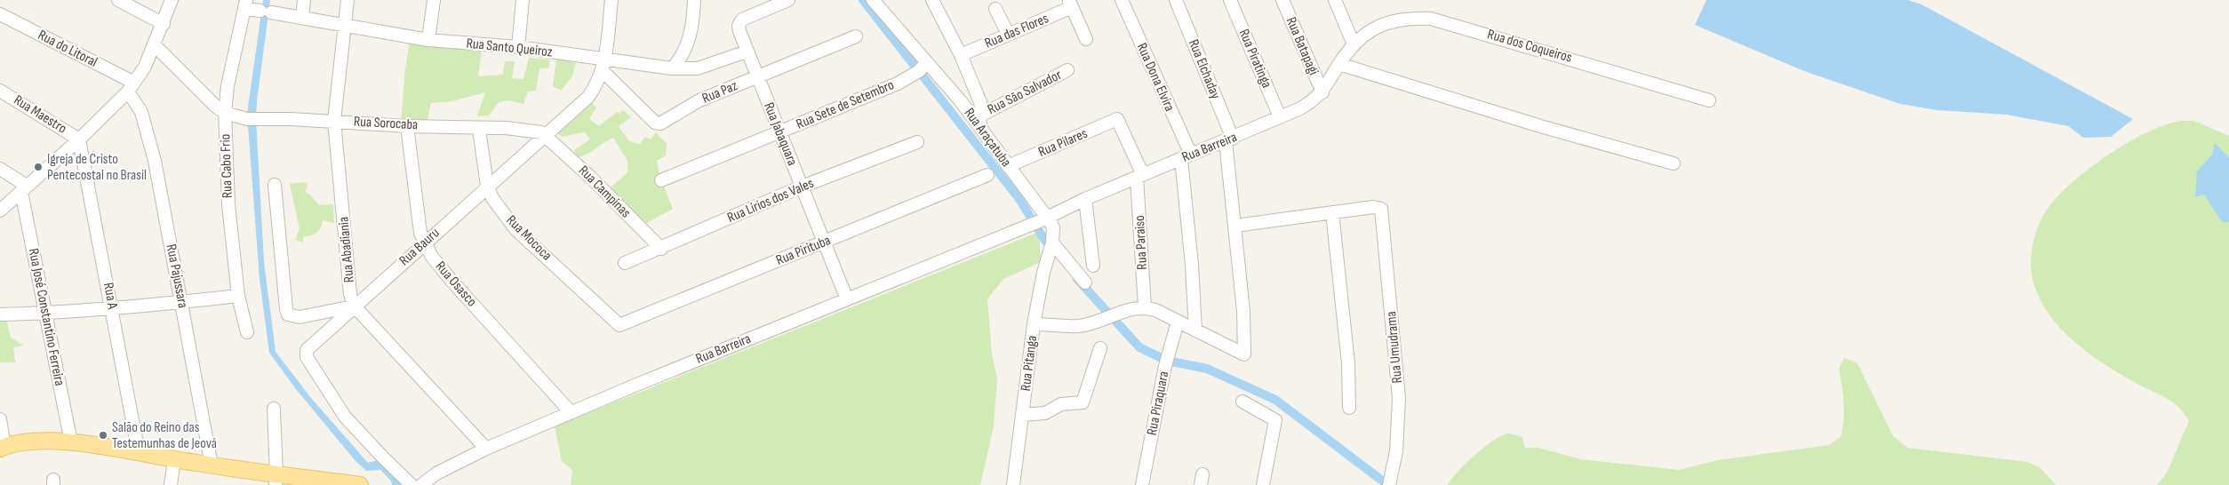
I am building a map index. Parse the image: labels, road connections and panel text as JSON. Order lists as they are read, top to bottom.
{
  "streets": {
    "street": [
      "Rua das Flores",
      "Rua Batapagi",
      "Rua dos Coqueiros",
      "Rua Santo Queiroz",
      "Rua do Litoral",
      "Rua Piratinga",
      "Rua Elchaday",
      "Rua Dona Elvira",
      "Rua Paz",
      "Rua São Salvador",
      "Rua Sete de Setembro",
      "Rua Maestro",
      "Rua Sorocaba",
      "Rua Jabaquara",
      "Rua Araçatuba",
      "Rua Pilares",
      "Rua Barreira",
      "Rua Cabo Frio",
      "Rua Campinas",
      "Rua Lírios dos Vales",
      "Rua Mococa",
      "Rua Paraiso",
      "Rua Bauru",
      "Rua Abadiania",
      "Rua Pirituba",
      "Rua Pajussara",
      "Rua Osasco",
      "Rua A",
      "Rua José Constantino Ferreira",
      "Rua Umudrama",
      "Rua Pitanga",
      "Rua Piraquara"
    ]
  },
  "crossings": [
    ["Rua Batapagi", "Rua Barreira"],
    ["Rua dos Coqueiros", "Rua Barreira"],
    ["Rua Santo Queiroz", "Rua Paz"],
    ["Rua Santo Queiroz", "Rua Jabaquara"],
    ["Rua Santo Queiroz", "Rua Cabo Frio"],
    ["Rua Santo Queiroz", "Rua Bauru"],
    ["Rua Santo Queiroz", "Rua Abadiania"],
    ["Rua do Litoral", "Rua Pajussara"],
    ["Rua Piratinga", "Rua Barreira"],
    ["Rua Elchaday", "Rua Dona Elvira"],
    ["Rua Elchaday", "Rua Barreira"],
    ["Rua Dona Elvira", "Rua Barreira"],
    ["Rua Paz", "Rua Jabaquara"],
    ["Rua Paz", "Rua Bauru"],
    ["Rua Sete de Setembro", "Rua Jabaquara"],
    ["Rua Sete de Setembro", "Rua Araçatuba"],
    ["Rua Maestro", "Rua A"],
    ["Rua Sorocaba", "Rua Cabo Frio"],
    ["Rua Sorocaba", "Rua Campinas"],
    ["Rua Sorocaba", "Rua Mococa"],
    ["Rua Sorocaba", "Rua Bauru"],
    ["Rua Sorocaba", "Rua Abadiania"],
    ["Rua Sorocaba", "Rua Osasco"],
    ["Rua Jabaquara", "Rua Barreira"],
    ["Rua Jabaquara", "Rua Lírios dos Vales"],
    ["Rua Jabaquara", "Rua Pirituba"],
    ["Rua Araçatuba", "Rua Pilares"],
    ["Rua Araçatuba", "Rua Barreira"],
    ["Rua Araçatuba", "Rua Pitanga"],
    ["Rua Pilares", "Rua Barreira"],
    ["Rua Pilares", "Rua Paraiso"],
    ["Rua Barreira", "Rua Paraiso"],
    ["Rua Barreira", "Rua Osasco"],
    ["Rua Campinas", "Rua Lírios dos Vales"],
    ["Rua Campinas", "Rua Bauru"],
    ["Rua Mococa", "Rua Bauru"],
    ["Rua Mococa", "Rua Pirituba"],
    ["Rua Bauru", "Rua Abadiania"],
    ["Rua Bauru", "Rua Osasco"]
  ],
  "places": ["Igreja de Cristo Pentecostal no Brasil", "Salão do Reino das Testemunhas de Jeová"]
}
